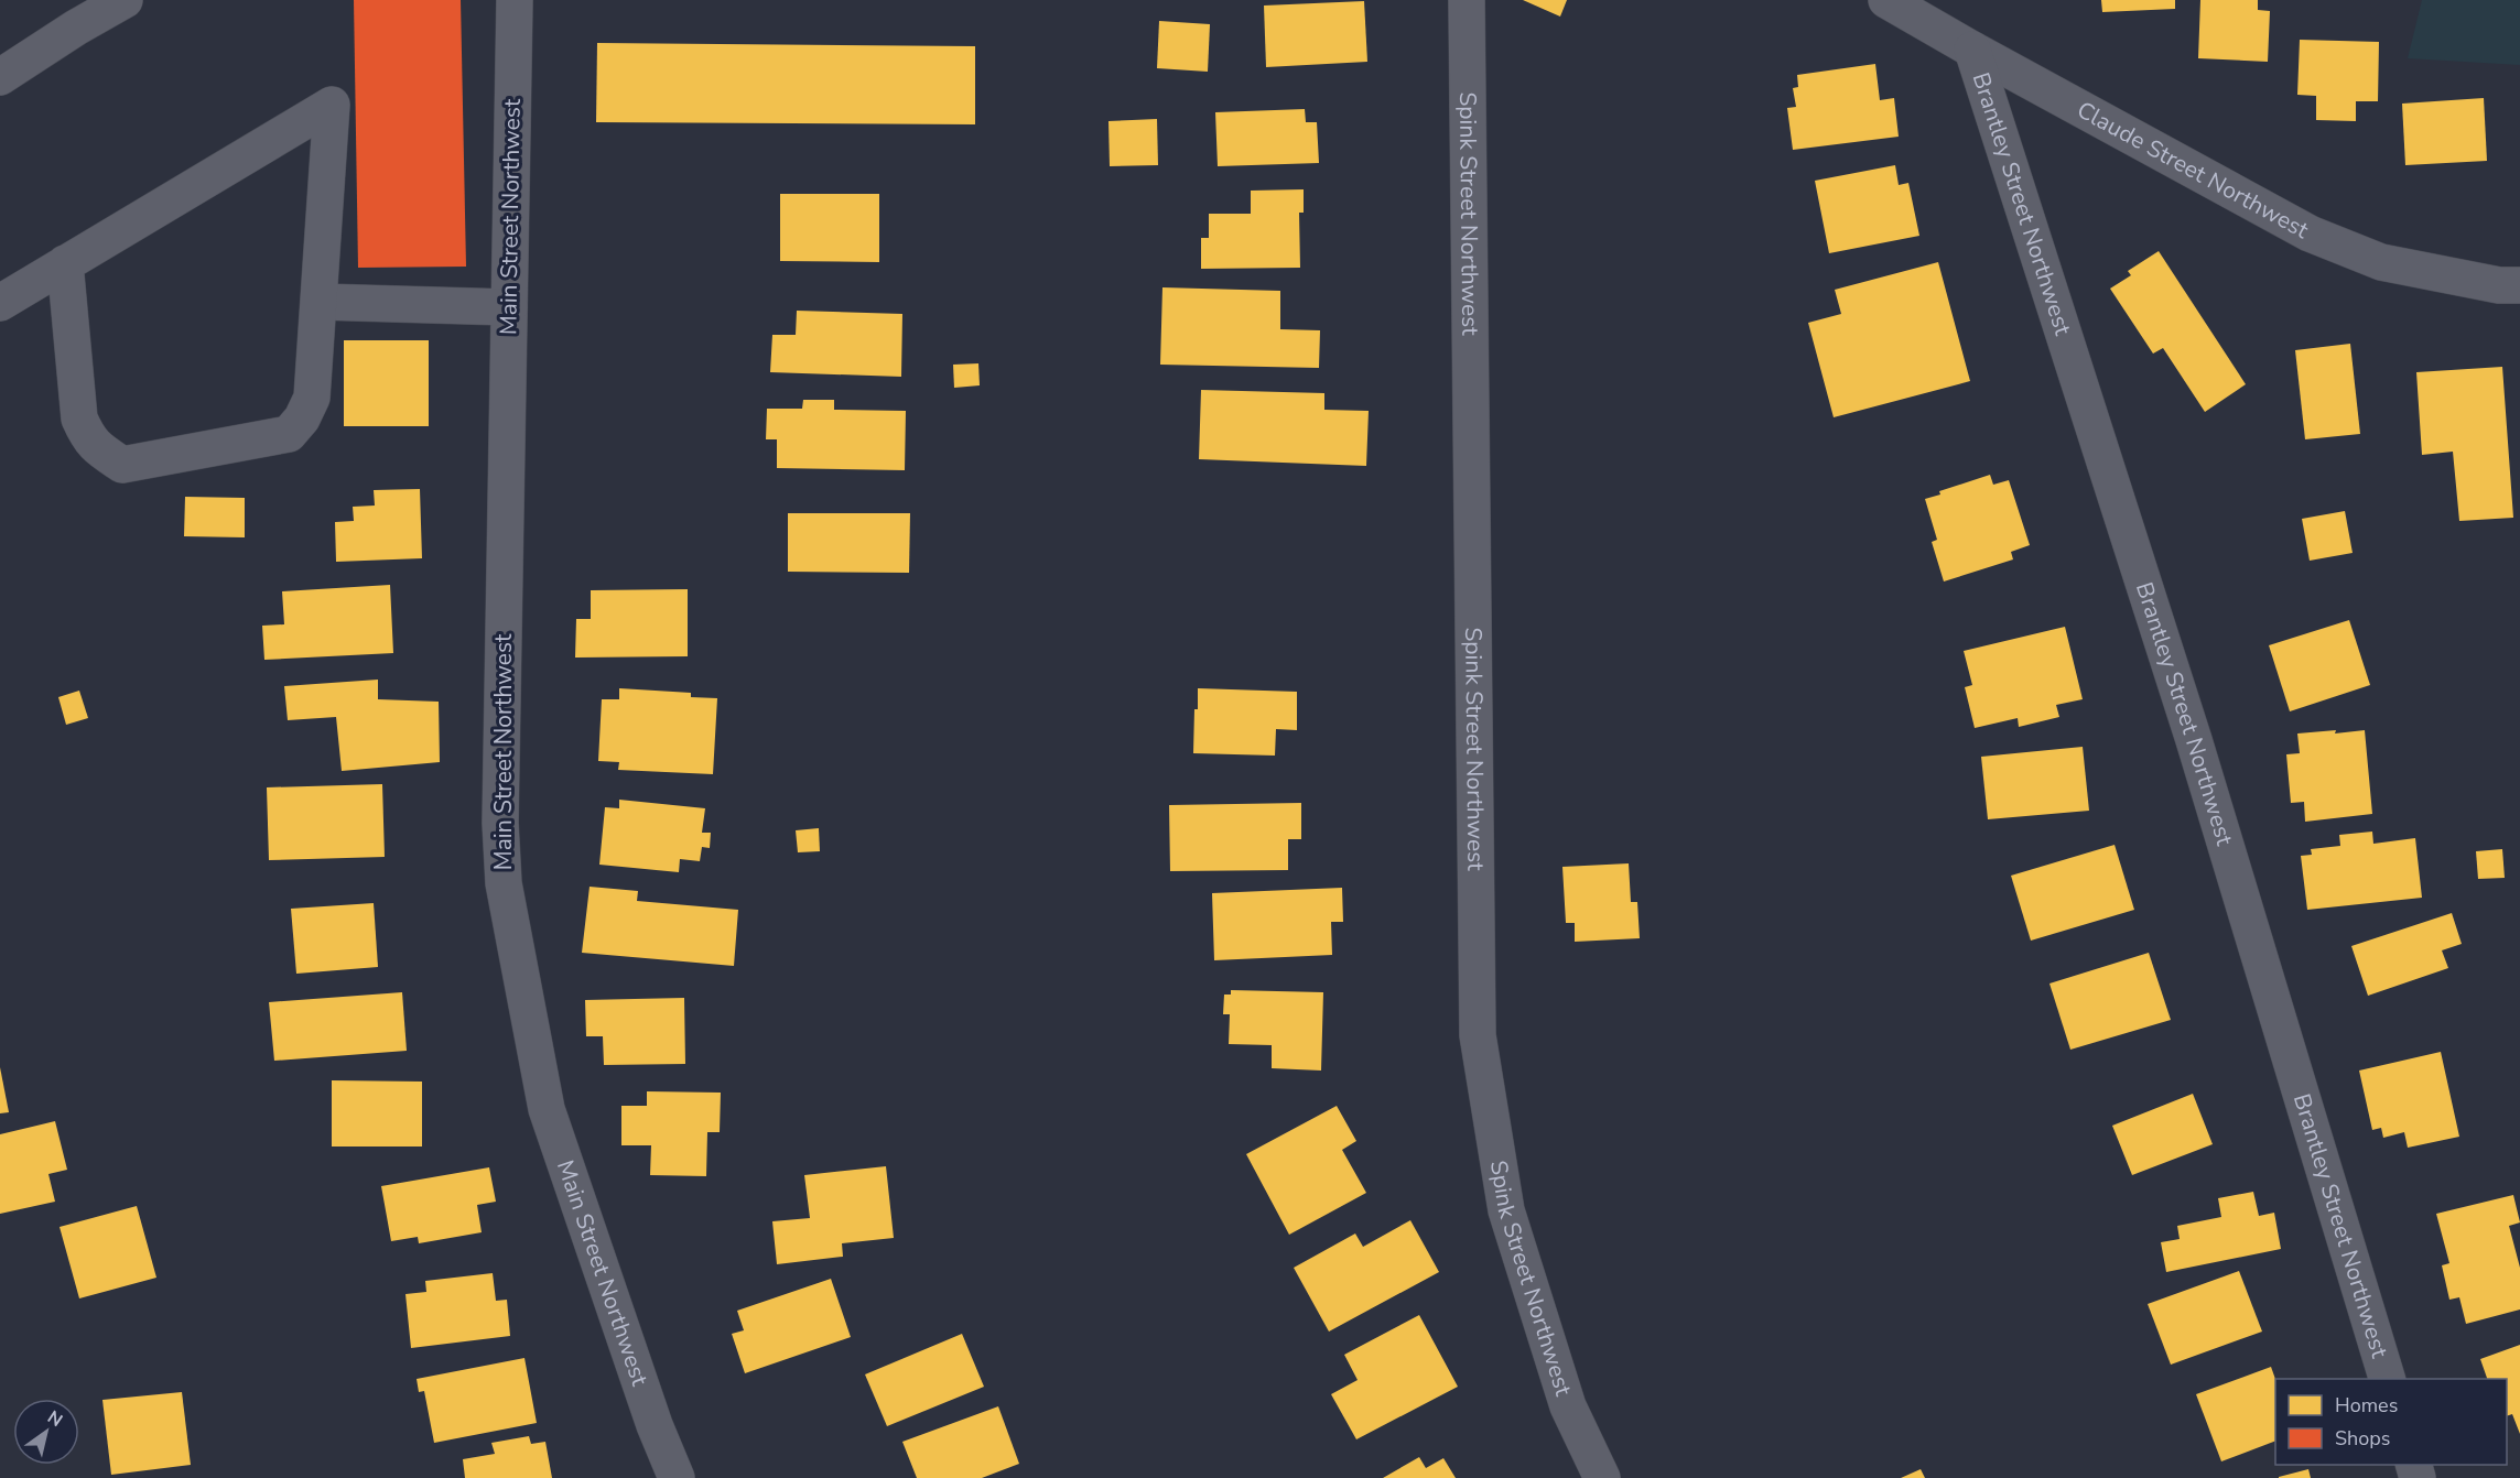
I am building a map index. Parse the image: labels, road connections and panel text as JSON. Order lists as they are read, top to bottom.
{
  "streets": {
    "street": [
      "Claude Street Northwest",
      "Brantley Street Northwest",
      "Spink Street Northwest",
      "Main Street Northwest"
    ]
  },
  "crossings": [
    ["Claude Street Northwest", "Brantley Street Northwest"]
  ],
  "legend": ["Homes", "Shops"],
  "north": "top right"
}
